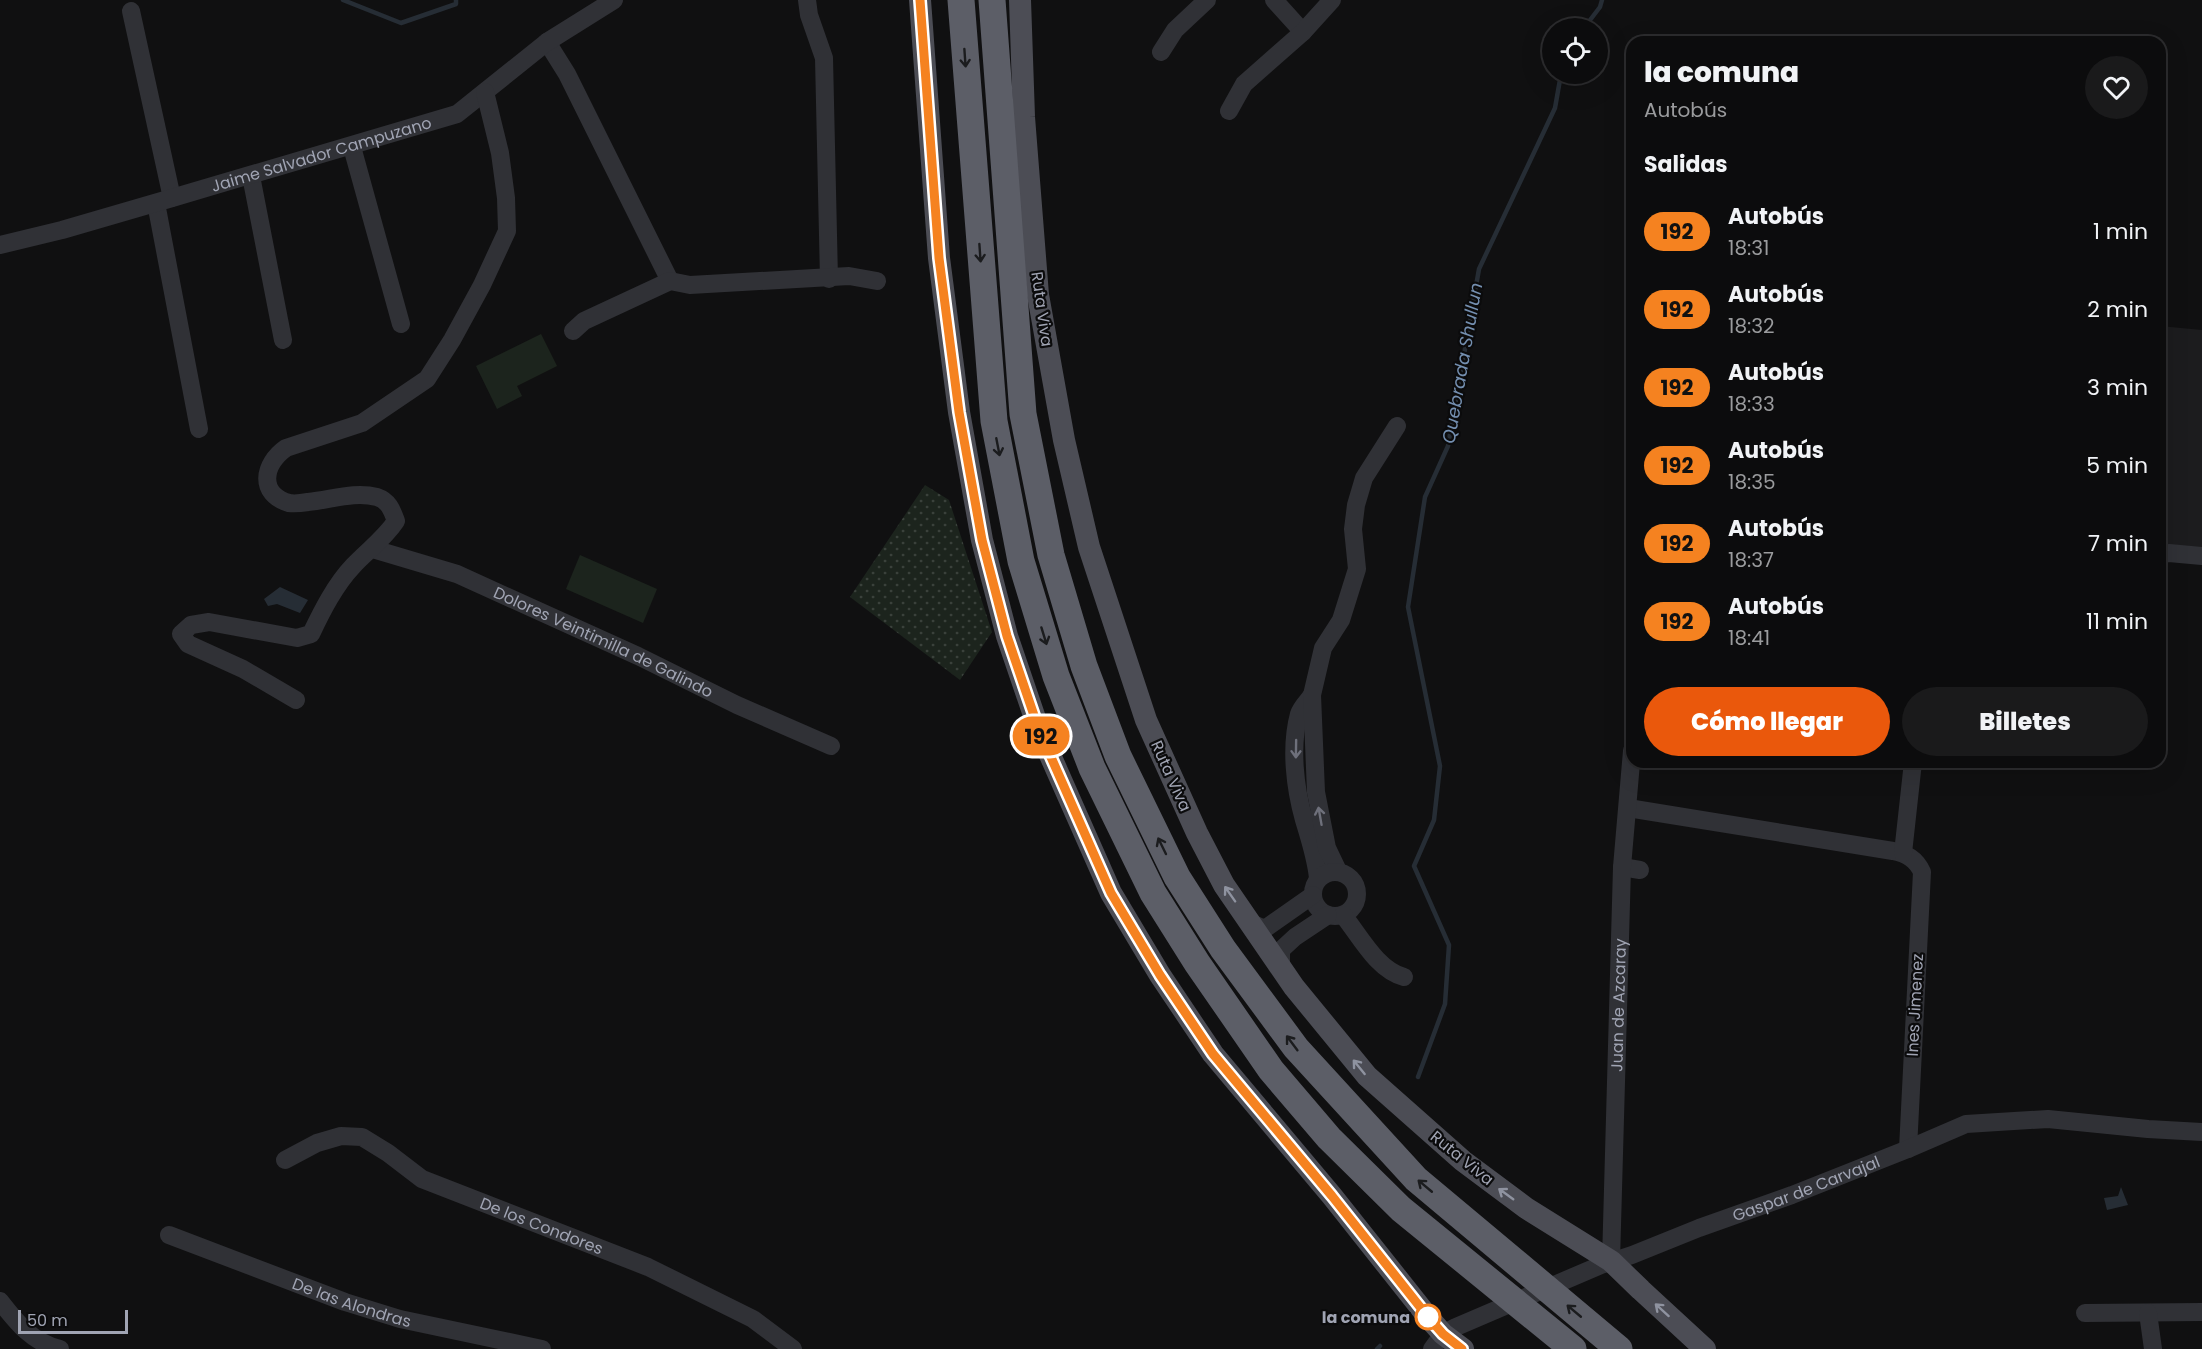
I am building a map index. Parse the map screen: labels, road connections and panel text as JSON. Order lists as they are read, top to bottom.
{
  "streets": {
    "highway": ["Ruta Viva"],
    "street": [
      "Jaime Salvador Campuzano",
      "Dolores Veintimilla de Galindo",
      "Juan de Azcaray",
      "Ines Jimenez",
      "Gaspar de Carvajal",
      "De los Condores",
      "De las Alondras"
    ]
  },
  "crossings": [
    ["Ruta Viva", "Juan de Azcaray"],
    ["Ruta Viva", "Gaspar de Carvajal"],
    ["Juan de Azcaray", "Gaspar de Carvajal"],
    ["Ines Jimenez", "Gaspar de Carvajal"]
  ],
  "water": ["Quebrada Shullun"],
  "places": ["la comuna"],
  "lines": ["bus line 192"],
  "scale_bar": "50 m",
  "page": {
    "on_map": "192",
    "heading": [
      ["la comuna", "Autobús"],
      "Salidas"
    ],
    "list": [
      {
        "mark": "192",
        "name": "Autobús",
        "note": "18:31",
        "value": "1 min"
      },
      {
        "mark": "192",
        "name": "Autobús",
        "note": "18:32",
        "value": "2 min"
      },
      {
        "mark": "192",
        "name": "Autobús",
        "note": "18:33",
        "value": "3 min"
      },
      {
        "mark": "192",
        "name": "Autobús",
        "note": "18:35",
        "value": "5 min"
      },
      {
        "mark": "192",
        "name": "Autobús",
        "note": "18:37",
        "value": "7 min"
      },
      {
        "mark": "192",
        "name": "Autobús",
        "note": "18:41",
        "value": "11 min"
      }
    ],
    "buttons": ["Cómo llegar", "Billetes"],
    "scale": "50 m"
  }
}
